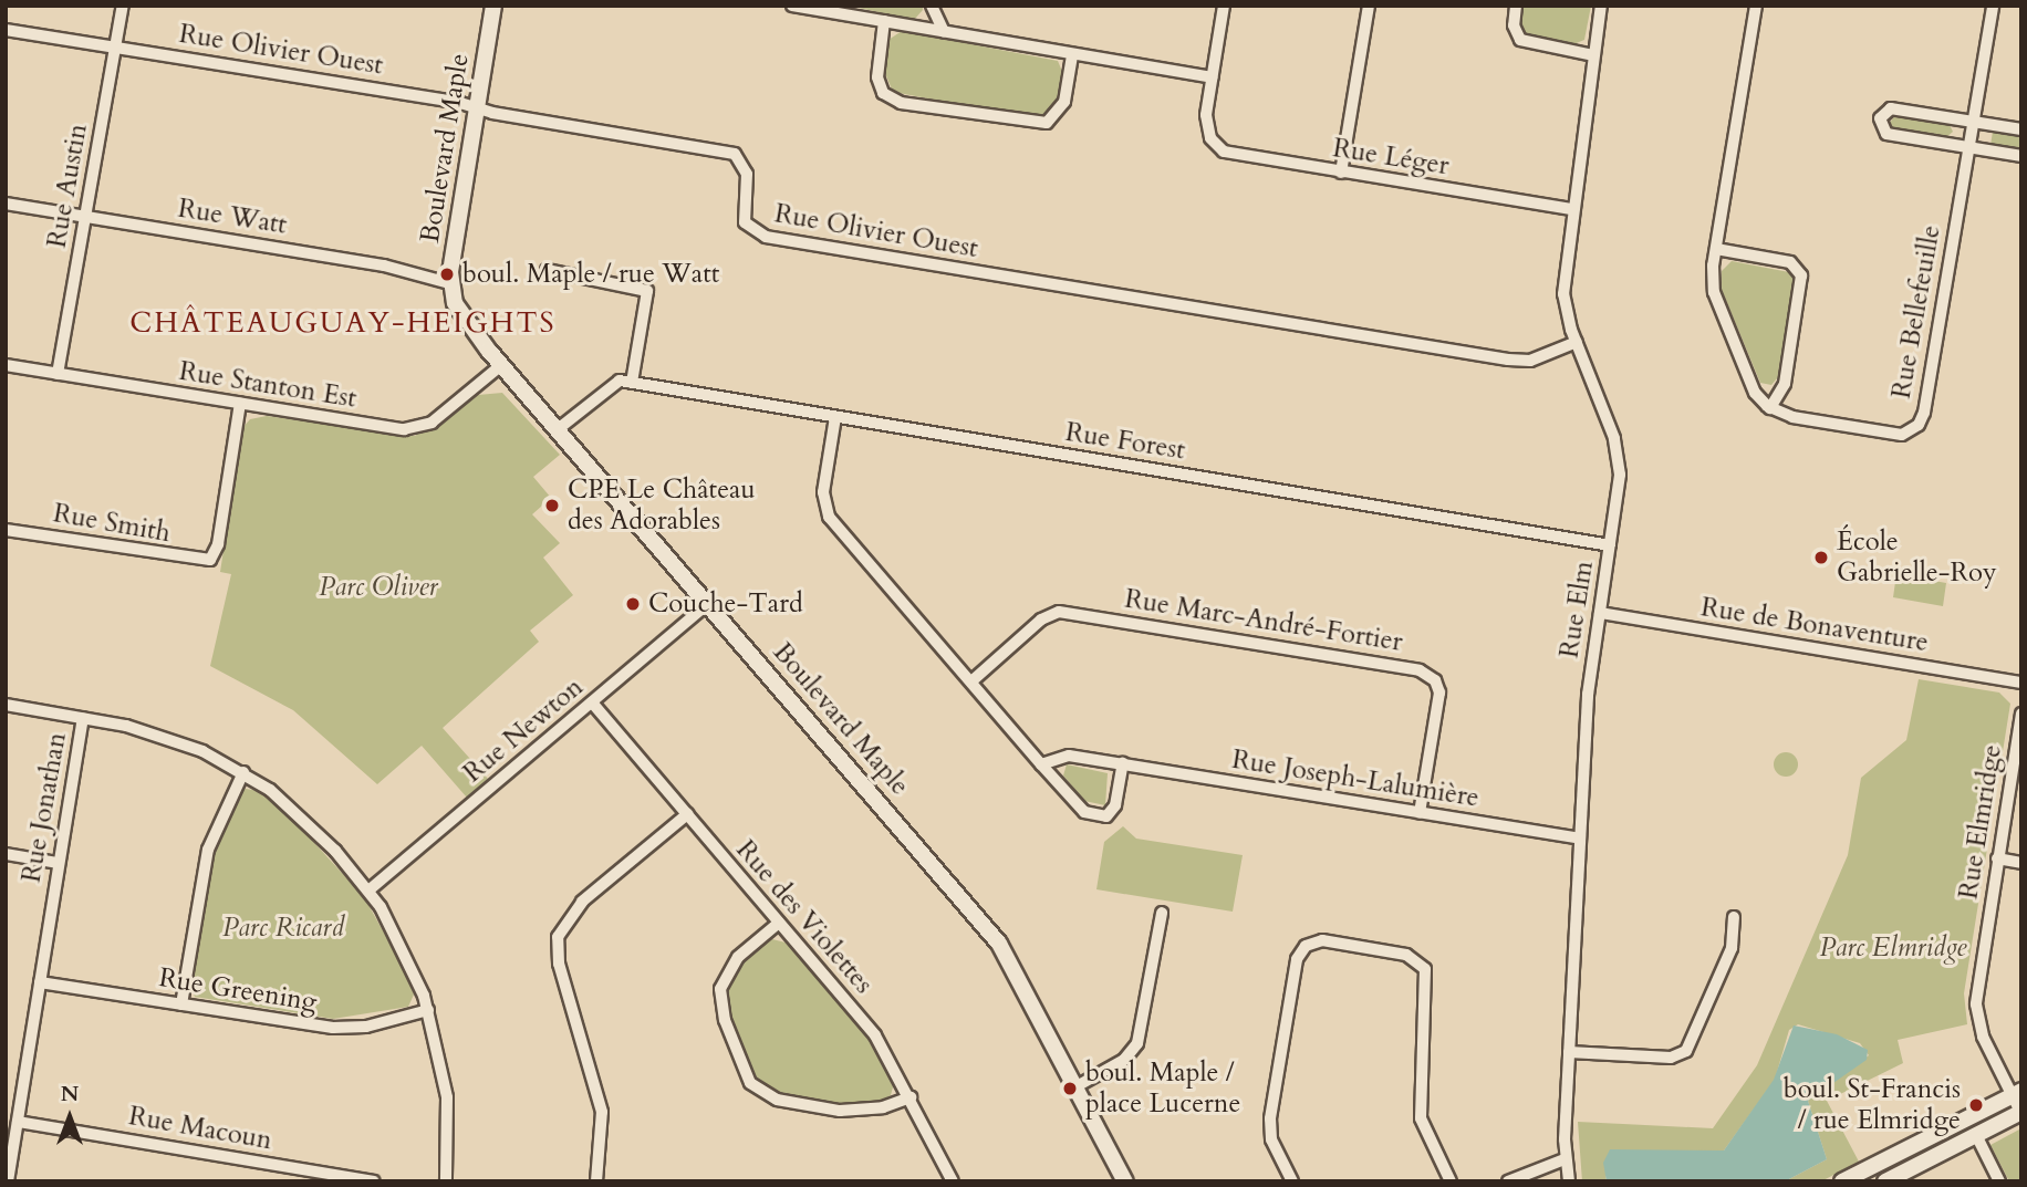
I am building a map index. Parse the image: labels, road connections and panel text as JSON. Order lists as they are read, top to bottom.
{
  "streets": {
    "street": [
      "Rue Olivier Ouest",
      "Boulevard Maple",
      "Rue Léger",
      "Rue Austin",
      "Rue Watt",
      "Rue Bellefeuille",
      "Rue Stanton Est",
      "Rue Forest",
      "Rue Smith",
      "Rue Elm",
      "Rue Marc-André-Fortier",
      "Rue de Bonaventure",
      "Rue Newton",
      "Rue Joseph-Lalumière",
      "Rue Jonathan",
      "Rue Elmridge",
      "Rue des Violettes",
      "Rue Greening",
      "Rue Macoun"
    ]
  },
  "crossings": [
    ["Rue Olivier Ouest", "Boulevard Maple"],
    ["Rue Olivier Ouest", "Rue Austin"],
    ["Rue Olivier Ouest", "Rue Elm"],
    ["Boulevard Maple", "Rue Watt"],
    ["Boulevard Maple", "Rue Stanton Est"],
    ["Boulevard Maple", "Rue Newton"],
    ["Rue Léger", "Rue Elm"],
    ["Rue Austin", "Rue Watt"],
    ["Rue Austin", "Rue Stanton Est"],
    ["Rue Stanton Est", "Rue Smith"],
    ["Rue Forest", "Rue Elm"],
    ["Rue Elm", "Rue de Bonaventure"],
    ["Rue Elm", "Rue Joseph-Lalumière"],
    ["Rue Marc-André-Fortier", "Rue Joseph-Lalumière"],
    ["Rue Newton", "Rue des Violettes"],
    ["Rue Jonathan", "Rue Greening"],
    ["Rue Jonathan", "Rue Macoun"]
  ],
  "districts": ["CHÂTEAUGUAY-HEIGHTS"],
  "parks": ["Parc Oliver", "Parc Ricard", "Parc Elmridge"],
  "places": [
    "boul. Maple / rue Watt",
    "CPE Le Château des Adorables",
    "École Gabrielle-Roy",
    "Couche-Tard",
    "boul. Maple / place Lucerne",
    "boul. St-Francis / rue Elmridge"
  ],
  "north": "top"
}
